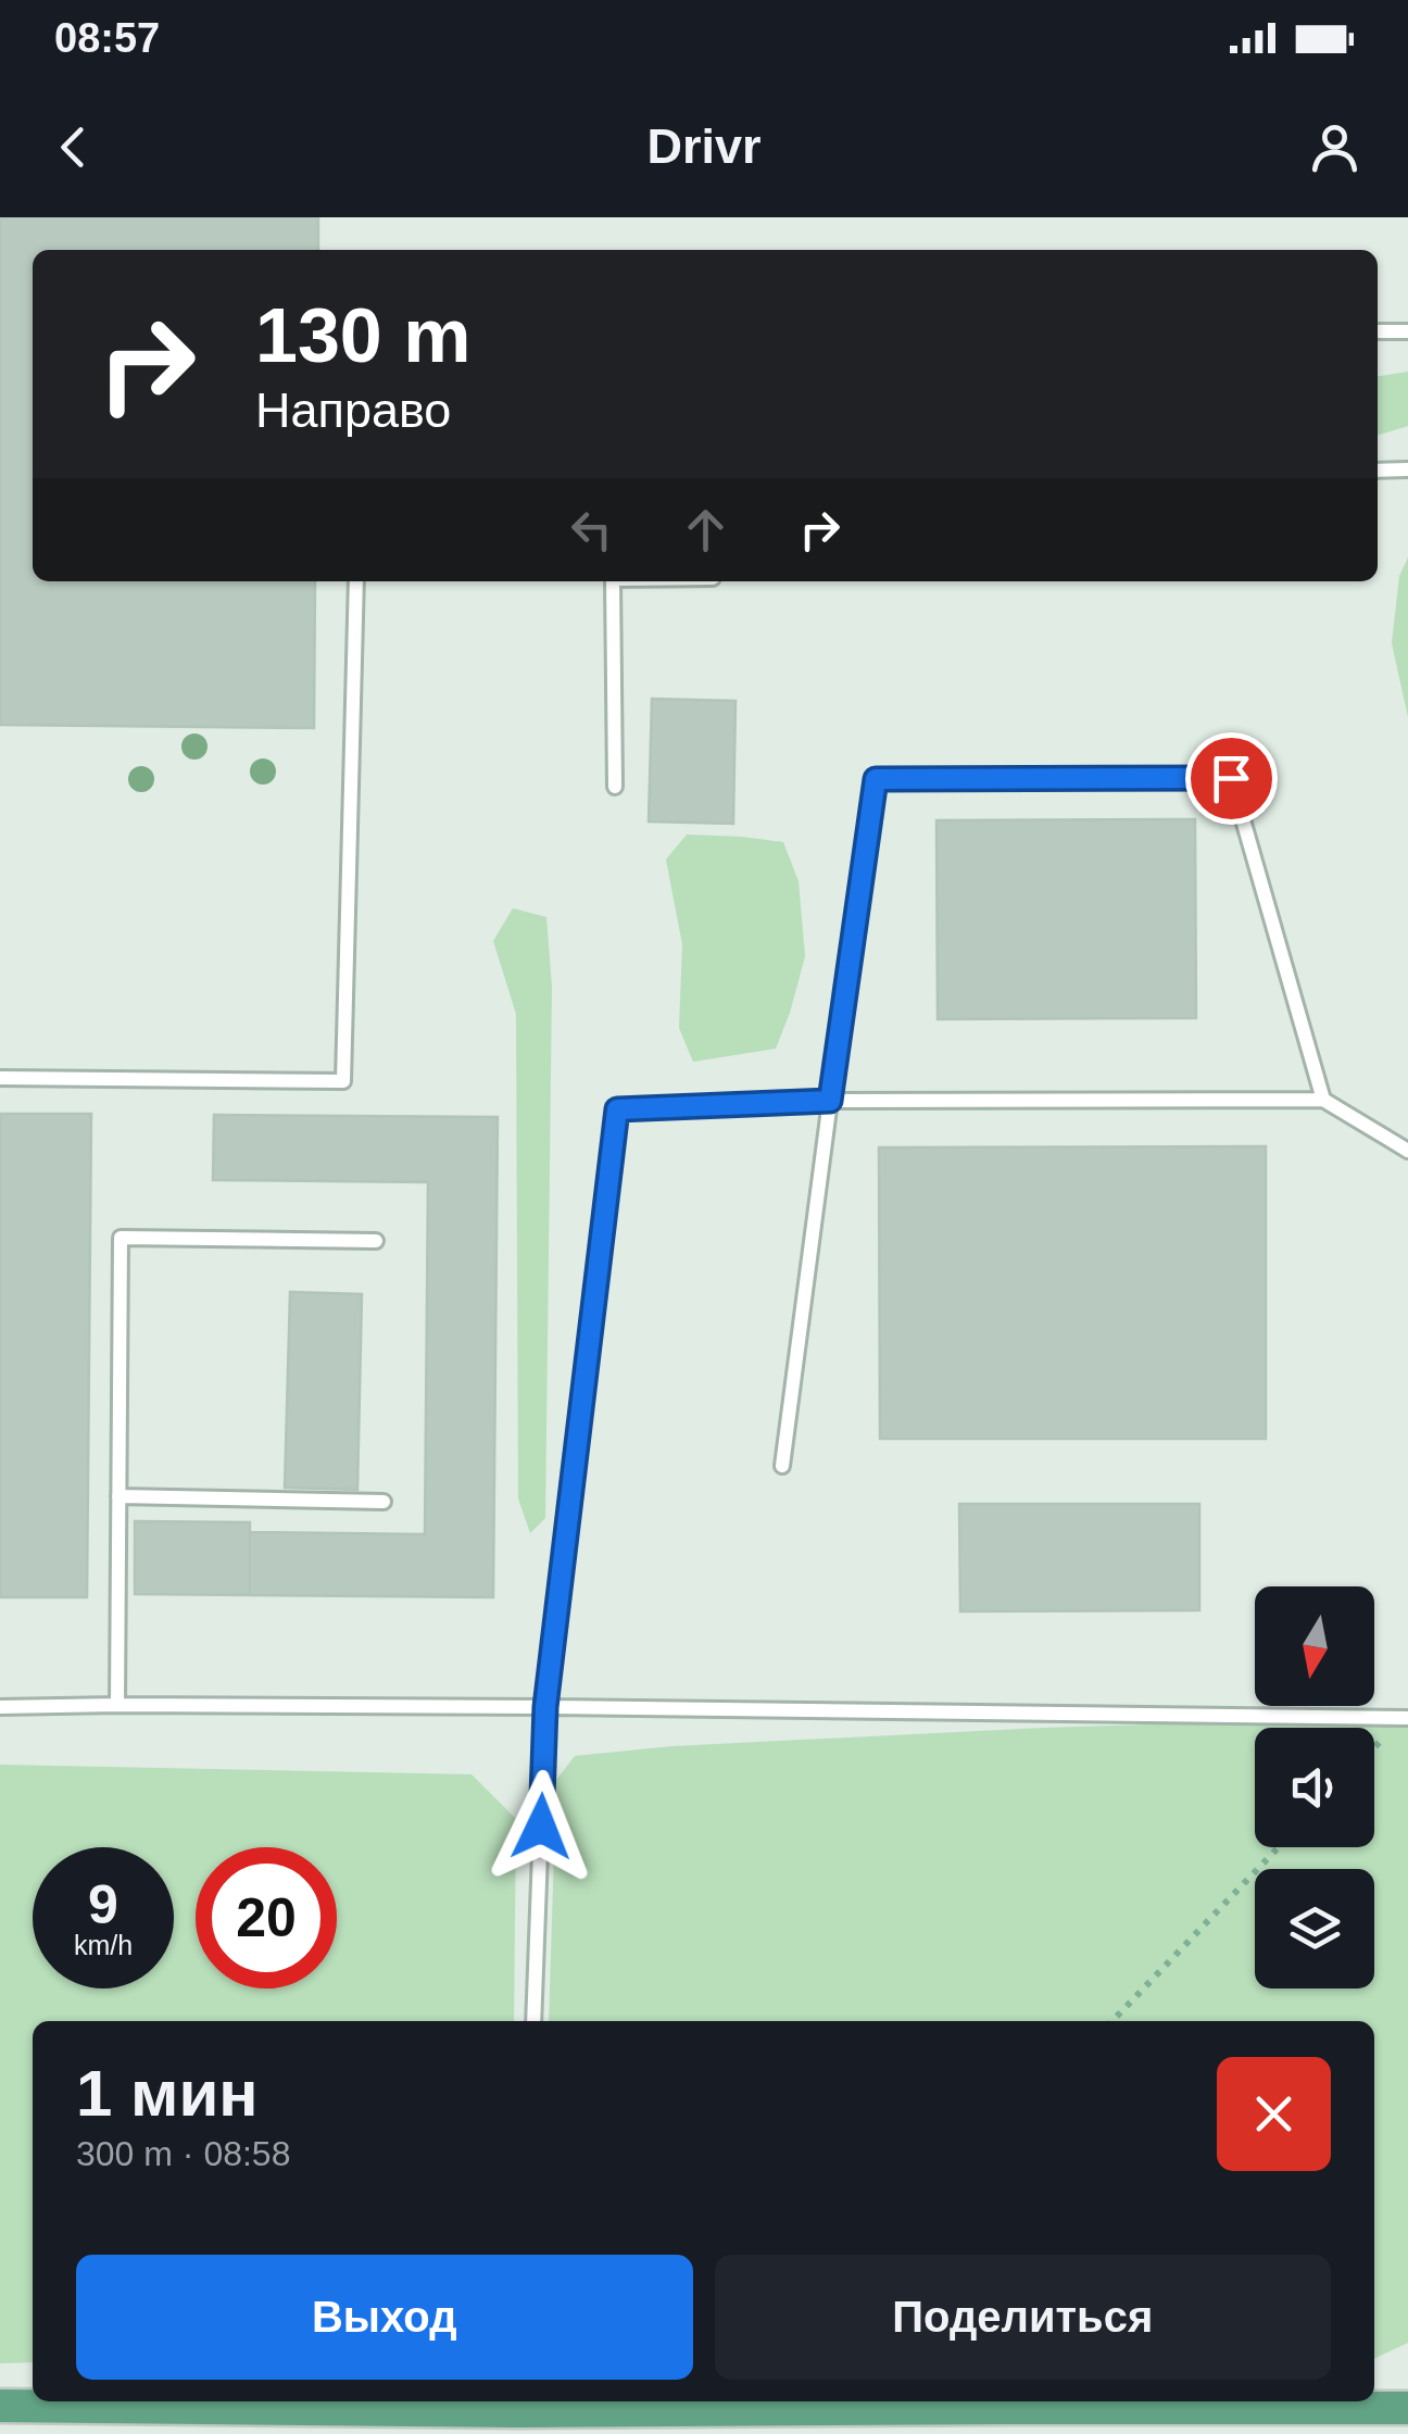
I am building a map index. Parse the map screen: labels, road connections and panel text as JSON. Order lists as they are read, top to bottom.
{
  "north": "bottom",
  "page": {
    "status": "08:57",
    "header": "Drivr",
    "turn": ["130 m", "Направо"],
    "speed": "9 km/h",
    "limit": "20",
    "heading": ["1 мин", "300 m · 08:58"],
    "buttons": ["Выход", "Поделиться"]
  }
}
